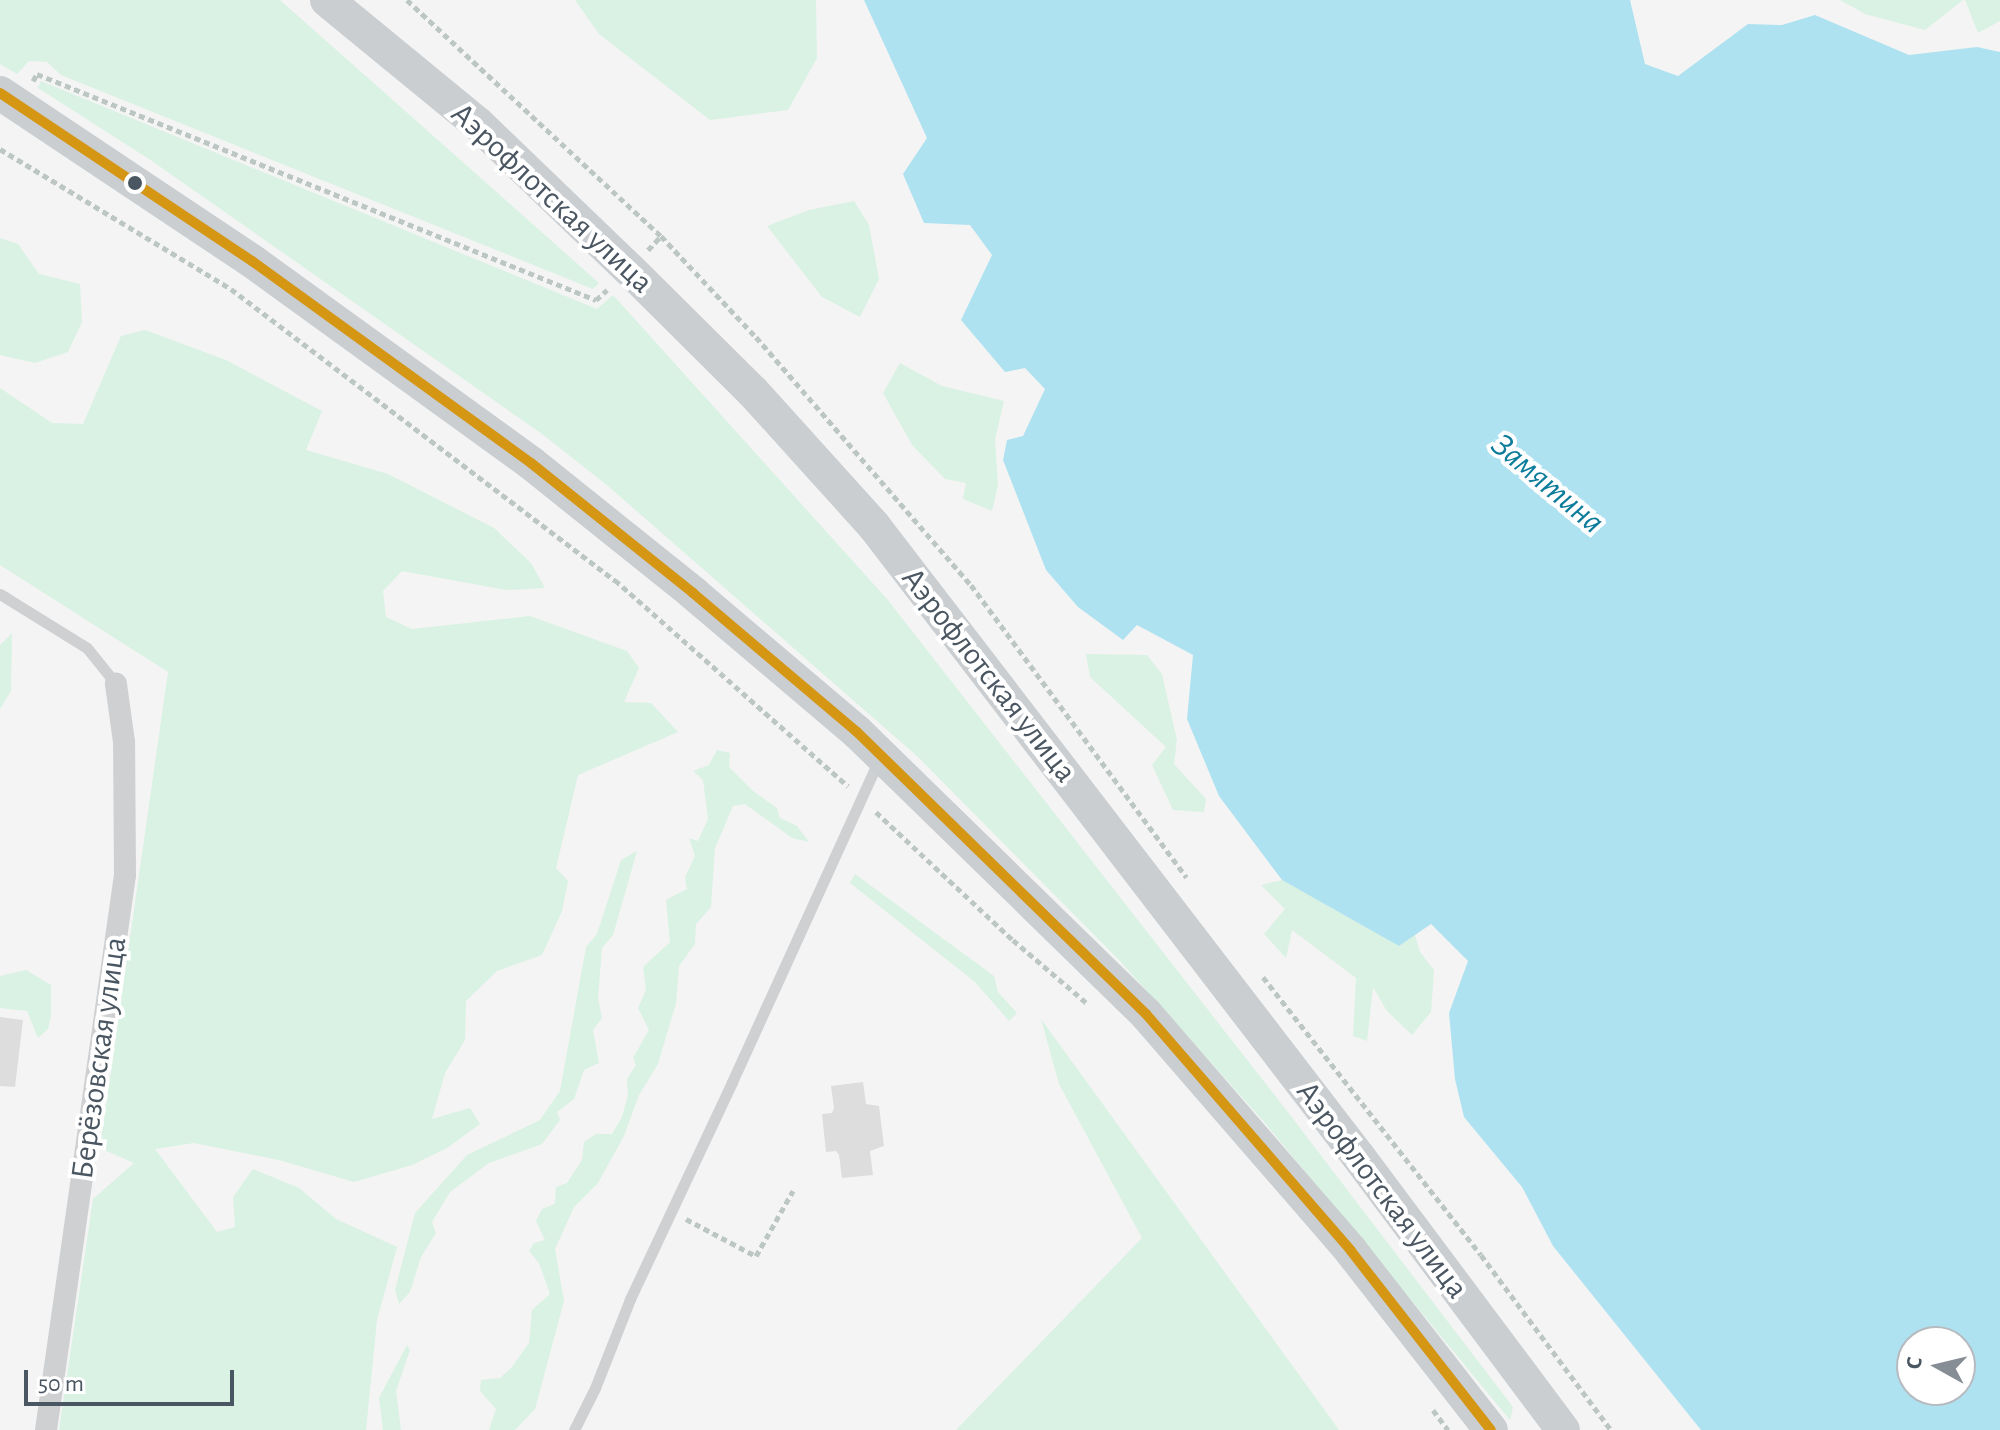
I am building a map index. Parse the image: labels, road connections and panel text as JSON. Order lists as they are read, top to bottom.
{
  "streets": {
    "main road": ["Аэрофлотская улица"],
    "street": ["Берёзовская улица"]
  },
  "water": ["Замятина"],
  "scale_bar": "50 m",
  "north": "left"
}
